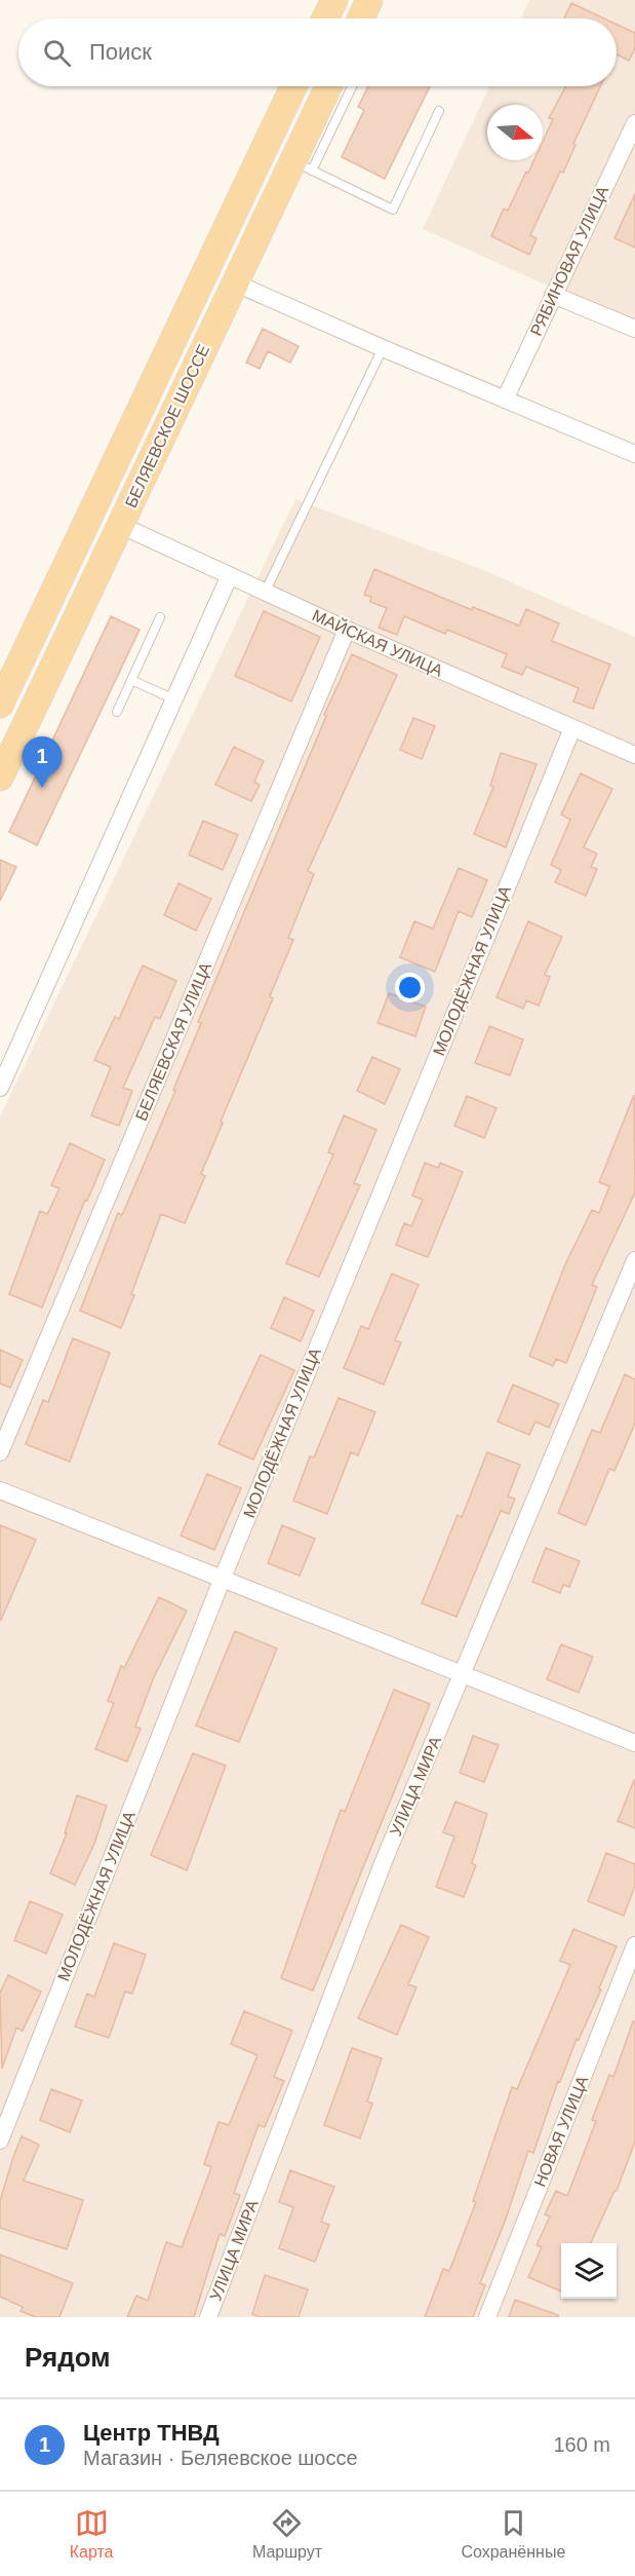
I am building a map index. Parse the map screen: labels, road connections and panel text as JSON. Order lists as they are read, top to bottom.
{
  "streets": {
    "main road": ["БЕЛЯЕВСКОЕ ШОССЕ"],
    "street": [
      "РЯБИНОВАЯ УЛИЦА",
      "МАЙСКАЯ УЛИЦА",
      "МОЛОДЁЖНАЯ УЛИЦА",
      "БЕЛЯЕВСКАЯ УЛИЦА",
      "УЛИЦА МИРА",
      "НОВАЯ УЛИЦА"
    ]
  },
  "crossings": [
    ["БЕЛЯЕВСКОЕ ШОССЕ", "МАЙСКАЯ УЛИЦА"],
    ["МАЙСКАЯ УЛИЦА", "МОЛОДЁЖНАЯ УЛИЦА"],
    ["МАЙСКАЯ УЛИЦА", "БЕЛЯЕВСКАЯ УЛИЦА"]
  ],
  "north": "right",
  "page": {
    "search": "Поиск",
    "pins": "1",
    "heading": "Рядом",
    "list": [
      {
        "mark": "1",
        "name": "Центр ТНВД",
        "note": "Магазин · Беляевское шоссе",
        "value": "160 m"
      }
    ],
    "nav": ["Карта", "Маршрут", "Сохранённые"]
  }
}
